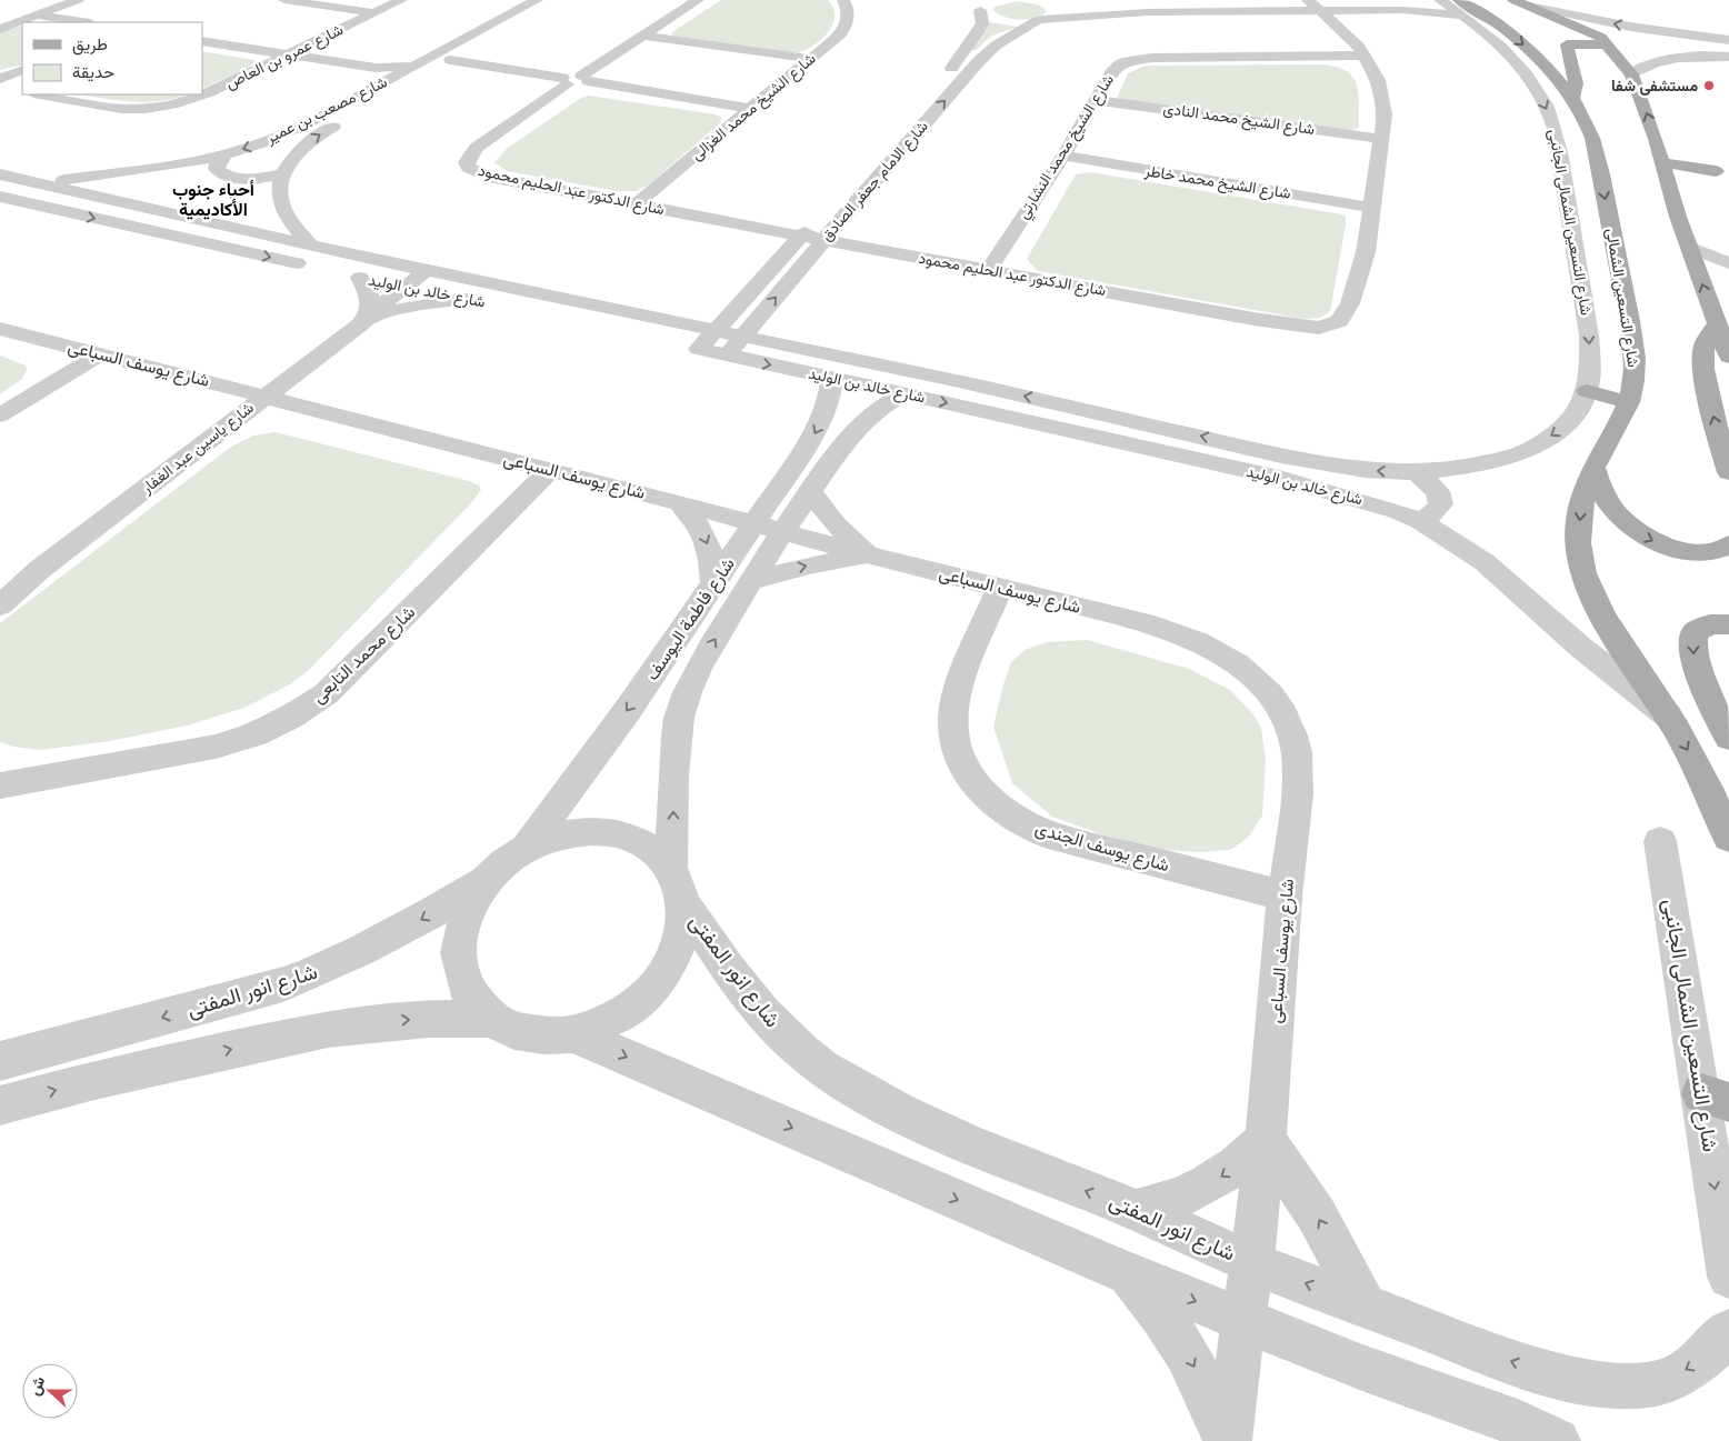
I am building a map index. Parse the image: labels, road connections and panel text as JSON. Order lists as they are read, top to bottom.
{
  "streets": {
    "main road": ["شارع التسعين الشمالى"],
    "street": [
      "شارع عمرو بن العاص",
      "شارع الشيخ محمد الغزالى",
      "شارع مصعب بن عمير",
      "شارع الشيخ محمد النادى",
      "شارع الشيخ محمد النشارتي",
      "شارع الامام جعفر الصادق",
      "شارع الشيخ محمد خاطر",
      "شارع الدكتور عبد الحليم محمود",
      "شارع التسعين الشمالى الجانبى",
      "شارع خالد بن الوليد",
      "شارع يوسف السباعى",
      "شارع ياسين عبد الغفار",
      "شارع فاطمة اليوسف",
      "شارع محمد التابعى",
      "شارع يوسف الجندى",
      "شارع انور المفتى"
    ]
  },
  "crossings": [
    ["شارع الشيخ محمد الغزالى", "شارع الدكتور عبد الحليم محمود"],
    ["شارع مصعب بن عمير", "شارع خالد بن الوليد"],
    ["شارع الشيخ محمد النادى", "شارع الشيخ محمد النشارتي"],
    ["شارع الشيخ محمد النادى", "شارع الدكتور عبد الحليم محمود"],
    ["شارع الشيخ محمد النشارتي", "شارع الشيخ محمد خاطر"],
    ["شارع الشيخ محمد النشارتي", "شارع الدكتور عبد الحليم محمود"],
    ["شارع الامام جعفر الصادق", "شارع الدكتور عبد الحليم محمود"],
    ["شارع الامام جعفر الصادق", "شارع خالد بن الوليد"],
    ["شارع الشيخ محمد خاطر", "شارع الدكتور عبد الحليم محمود"],
    ["شارع التسعين الشمالى الجانبى", "شارع خالد بن الوليد"],
    ["شارع التسعين الشمالى الجانبى", "شارع التسعين الشمالى"],
    ["شارع خالد بن الوليد", "شارع التسعين الشمالى"],
    ["شارع خالد بن الوليد", "شارع ياسين عبد الغفار"],
    ["شارع خالد بن الوليد", "شارع فاطمة اليوسف"],
    ["شارع يوسف السباعى", "شارع ياسين عبد الغفار"],
    ["شارع يوسف السباعى", "شارع فاطمة اليوسف"],
    ["شارع يوسف السباعى", "شارع محمد التابعى"],
    ["شارع يوسف السباعى", "شارع يوسف الجندى"],
    ["شارع يوسف السباعى", "شارع انور المفتى"],
    ["شارع فاطمة اليوسف", "شارع انور المفتى"]
  ],
  "one_way": ["شارع التسعين الشمالى الجانبى"],
  "districts": ["أحياء جنوب الأكاديمية"],
  "places": ["مستشفى شفا"],
  "legend": ["طريق", "حديقة"],
  "north": "left"
}
